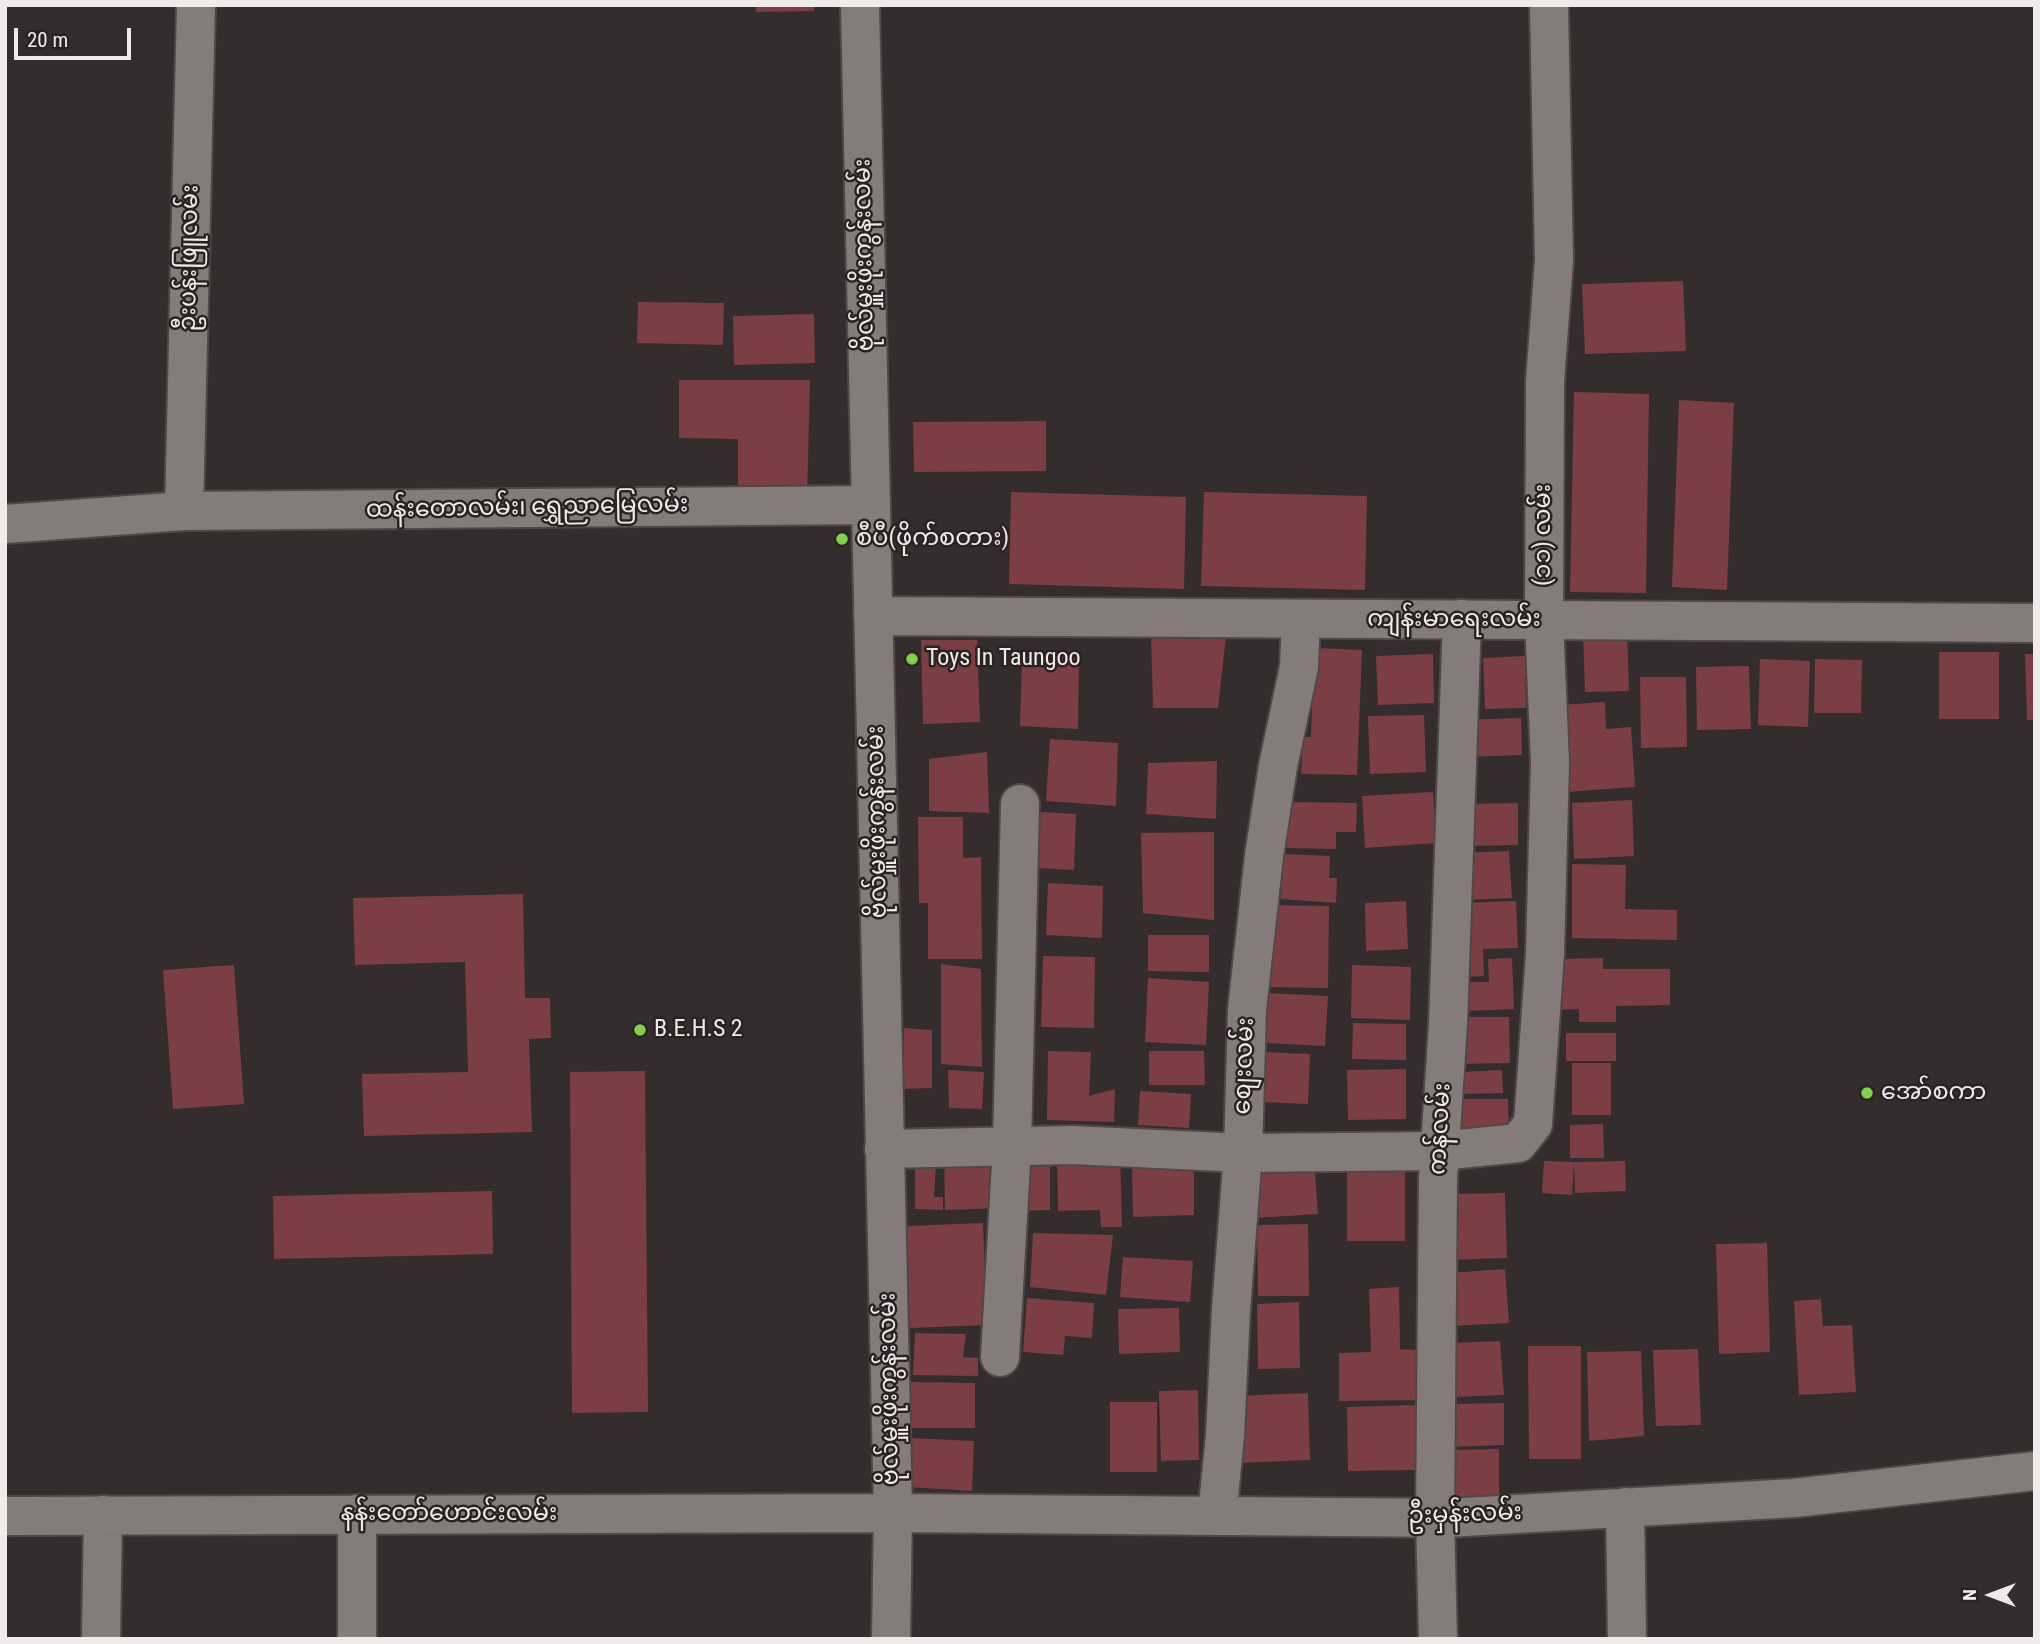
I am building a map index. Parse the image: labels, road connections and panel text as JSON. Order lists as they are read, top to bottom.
{
  "streets": {
    "street": [
      "ဗိုလ်မှူးဖိုးကွန်းလမ်း",
      "ဦးပန်းဖြူလမ်း",
      "ထန်းတောလမ်း၊ ရွှေညာမြေလမ်း",
      "(၁၁) လမ်း",
      "ကျန်းမာရေးလမ်း",
      "စျေးလမ်း",
      "ကန်လမ်း",
      "နန်းတော်ဟောင်းလမ်း",
      "ဦးမှန်းလမ်း"
    ]
  },
  "crossings": [
    ["ဗိုလ်မှူးဖိုးကွန်းလမ်း", "ထန်းတောလမ်း၊ ရွှေညာမြေလမ်း"],
    ["ဗိုလ်မှူးဖိုးကွန်းလမ်း", "ကျန်းမာရေးလမ်း"],
    ["ဗိုလ်မှူးဖိုးကွန်းလမ်း", "နန်းတော်ဟောင်းလမ်း"],
    ["ဗိုလ်မှူးဖိုးကွန်းလမ်း", "ဦးမှန်းလမ်း"],
    ["ဦးပန်းဖြူလမ်း", "ထန်းတောလမ်း၊ ရွှေညာမြေလမ်း"],
    ["(၁၁) လမ်း", "ကျန်းမာရေးလမ်း"],
    ["(၁၁) လမ်း", "ကန်လမ်း"],
    ["ကျန်းမာရေးလမ်း", "စျေးလမ်း"],
    ["ကျန်းမာရေးလမ်း", "ကန်လမ်း"],
    ["စျေးလမ်း", "ဦးမှန်းလမ်း"],
    ["ကန်လမ်း", "ဦးမှန်းလမ်း"],
    ["နန်းတော်ဟောင်းလမ်း", "ဦးမှန်းလမ်း"]
  ],
  "places": [
    "စီပီ(ဖိုက်စတား)",
    "Toys In Taungoo",
    "B.E.H.S 2",
    "အော်စကာ"
  ],
  "scale_bar": "20 m",
  "north": "left"
}
